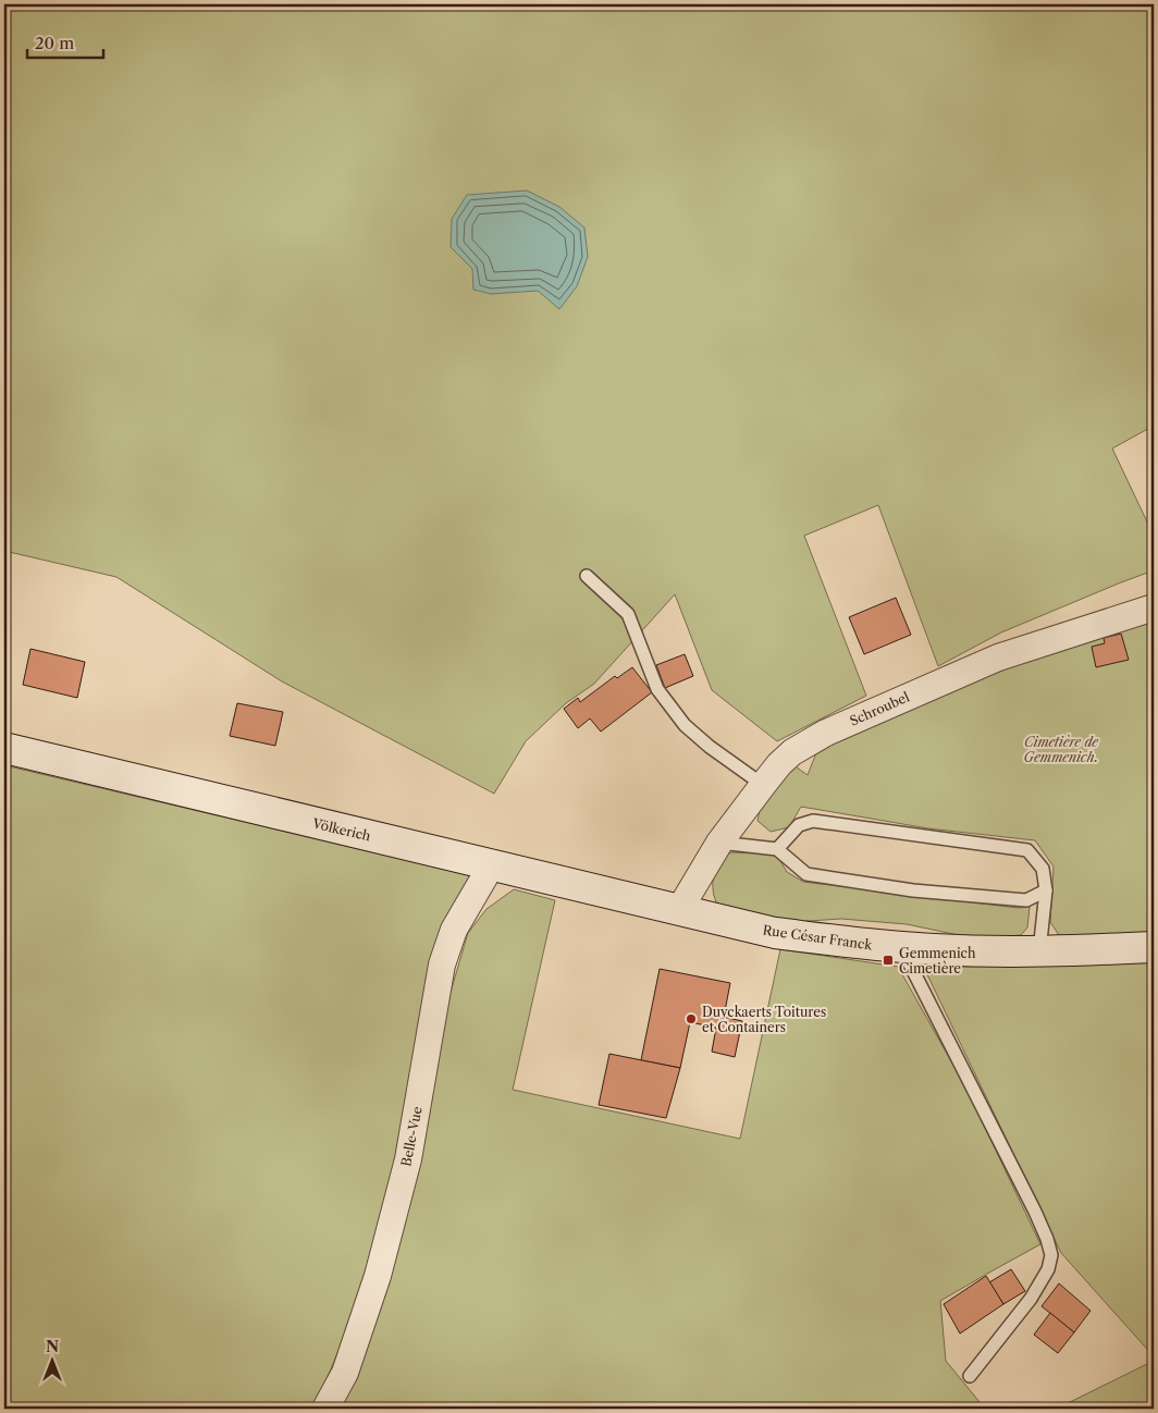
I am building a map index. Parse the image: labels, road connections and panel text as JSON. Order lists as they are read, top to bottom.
{
  "streets": {
    "main road": ["Völkerich", "Rue César Franck"],
    "street": ["Schroubel", "Belle-Vue"]
  },
  "crossings": [
    ["Schroubel", "Völkerich"],
    ["Schroubel", "Rue César Franck"],
    ["Völkerich", "Rue César Franck"],
    ["Völkerich", "Belle-Vue"]
  ],
  "parks": ["Cimetière de Gemmenich."],
  "places": {
    "transit": ["Gemmenich Cimetière"],
    "other": ["Duyckaerts Toitures et Containers"]
  },
  "scale_bar": "20 m",
  "north": "top"
}
